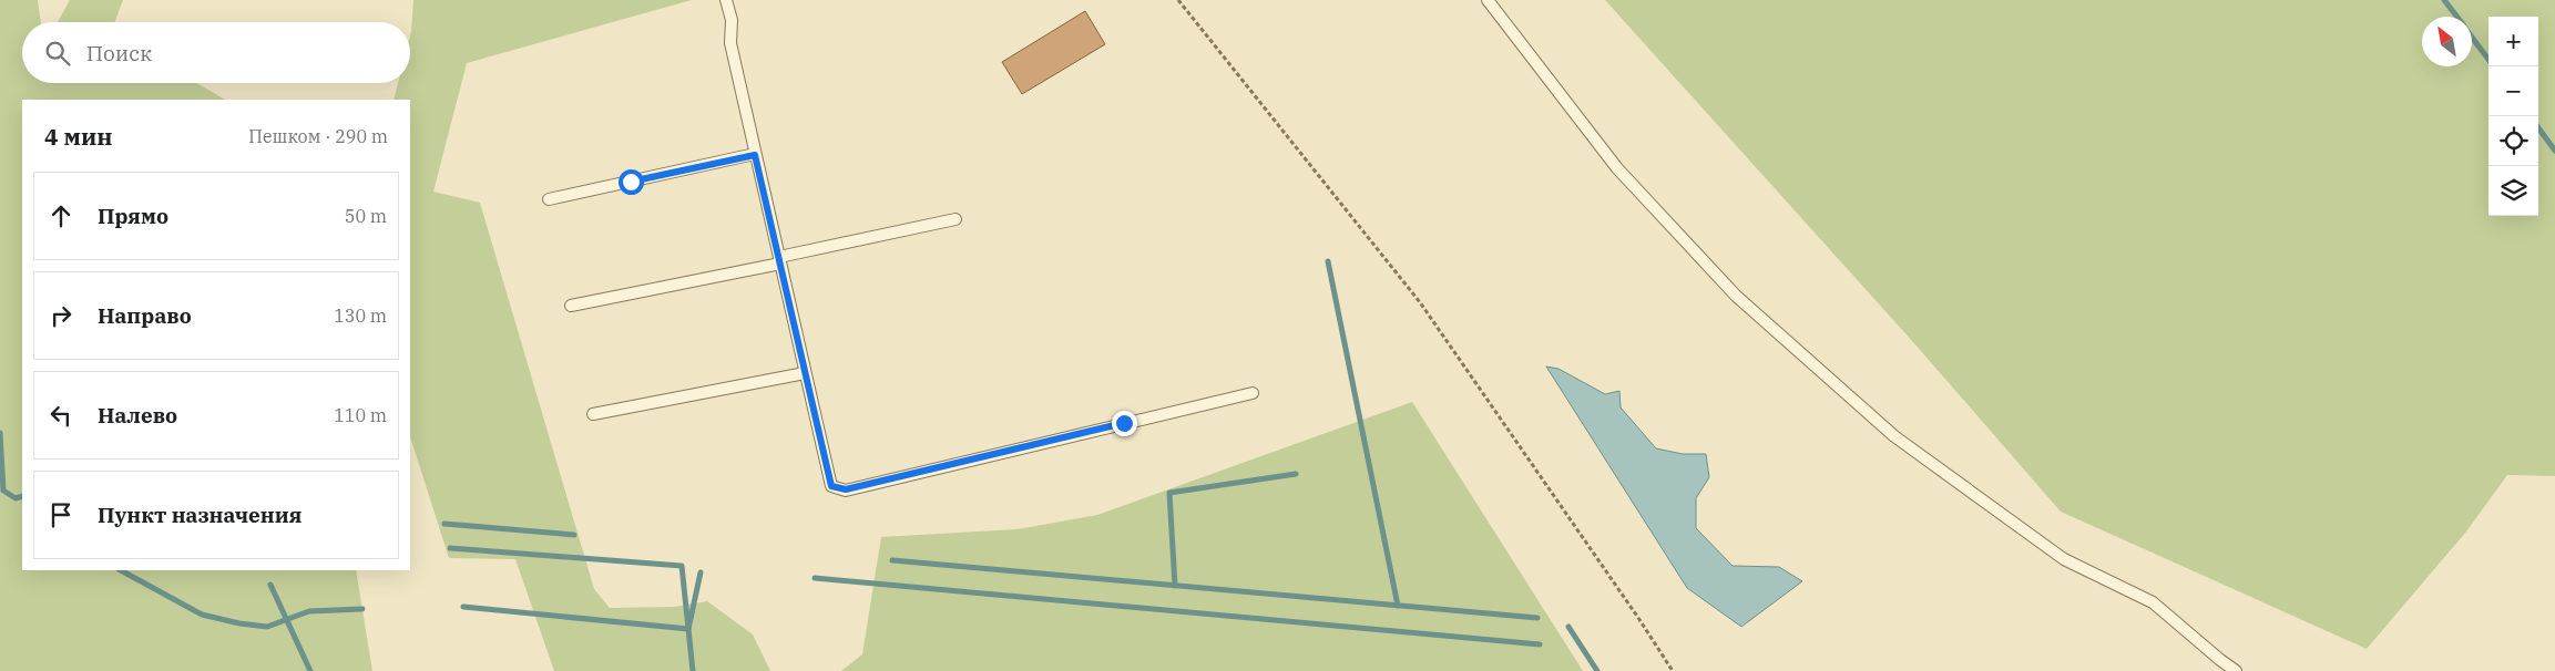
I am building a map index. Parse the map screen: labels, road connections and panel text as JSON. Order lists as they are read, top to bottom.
{
  "north": "top left",
  "page": {
    "map_buttons": ["+", "−"],
    "search": "Поиск",
    "heading": ["4 мин", "Пешком · 290 m"],
    "list": [
      ["Прямо", "50 m"],
      ["Направо", "130 m"],
      ["Налево", "110 m"],
      "Пункт назначения"
    ]
  }
}
